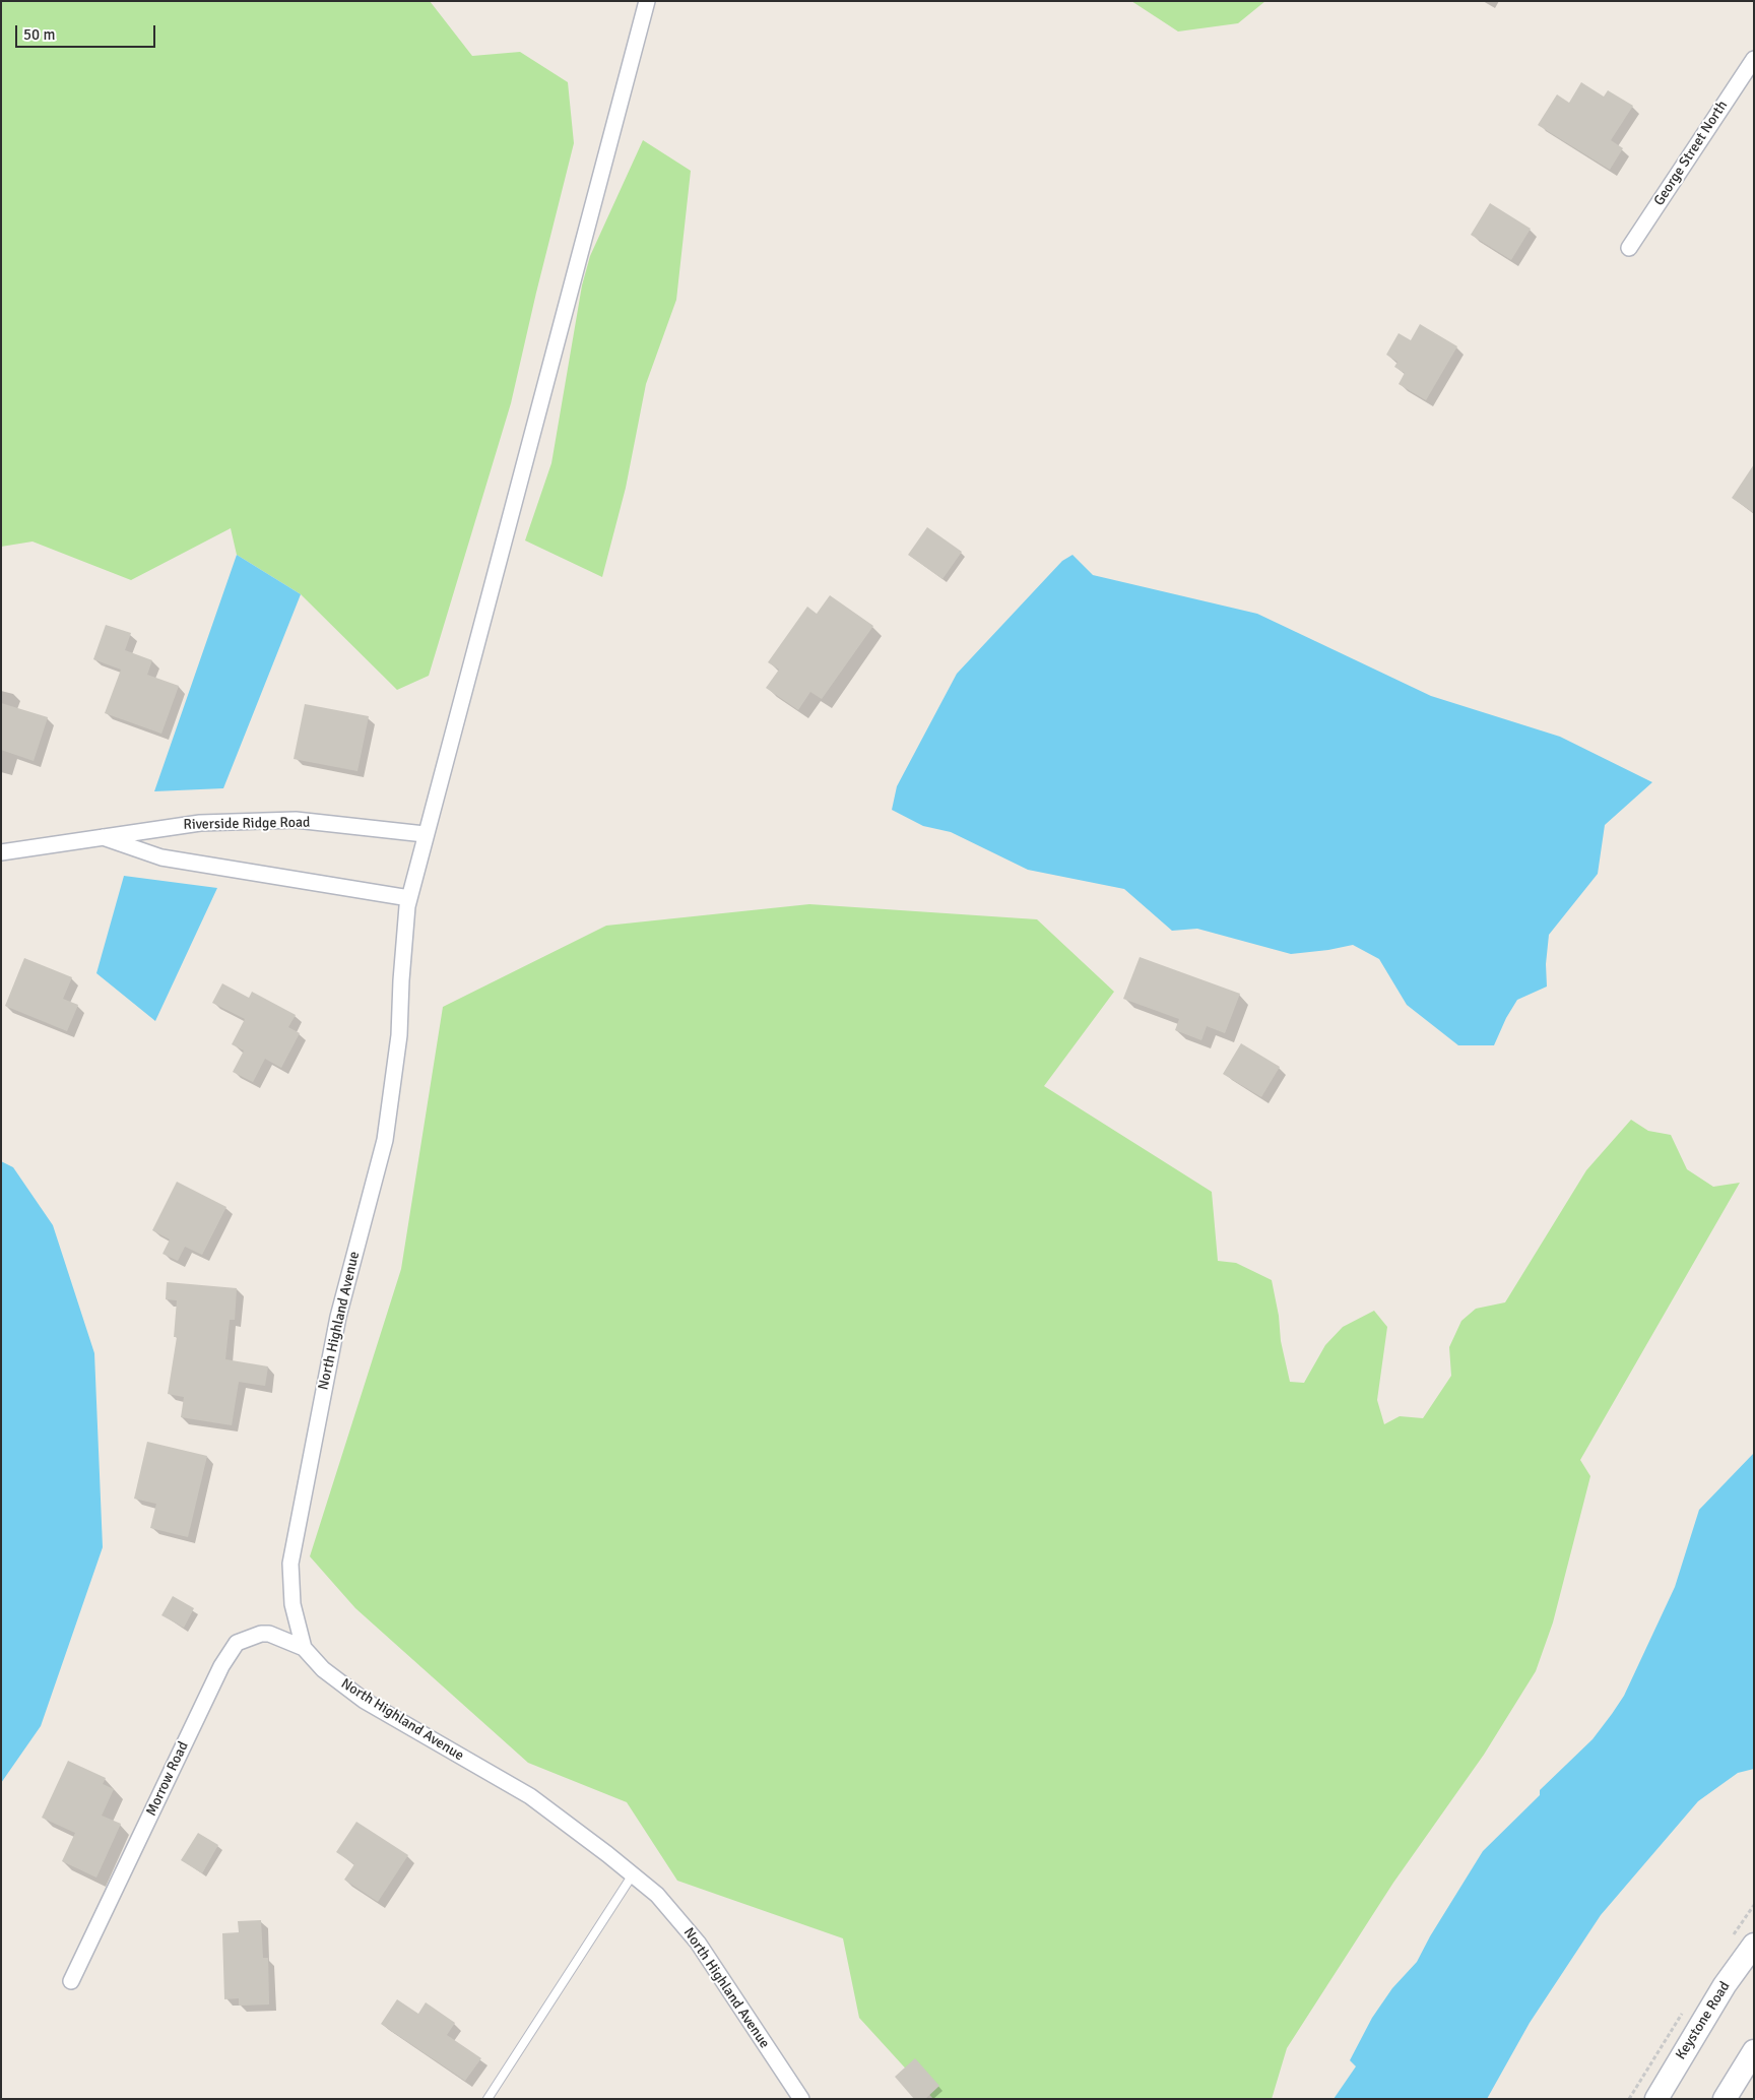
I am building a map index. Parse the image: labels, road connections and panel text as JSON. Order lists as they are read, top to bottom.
{
  "streets": {
    "main road": ["Keystone Road"],
    "street": [
      "George Street North",
      "Riverside Ridge Road",
      "North Highland Avenue",
      "Morrow Road"
    ]
  },
  "crossings": [
    ["Riverside Ridge Road", "North Highland Avenue"],
    ["North Highland Avenue", "Morrow Road"]
  ],
  "scale_bar": "50 m"
}
